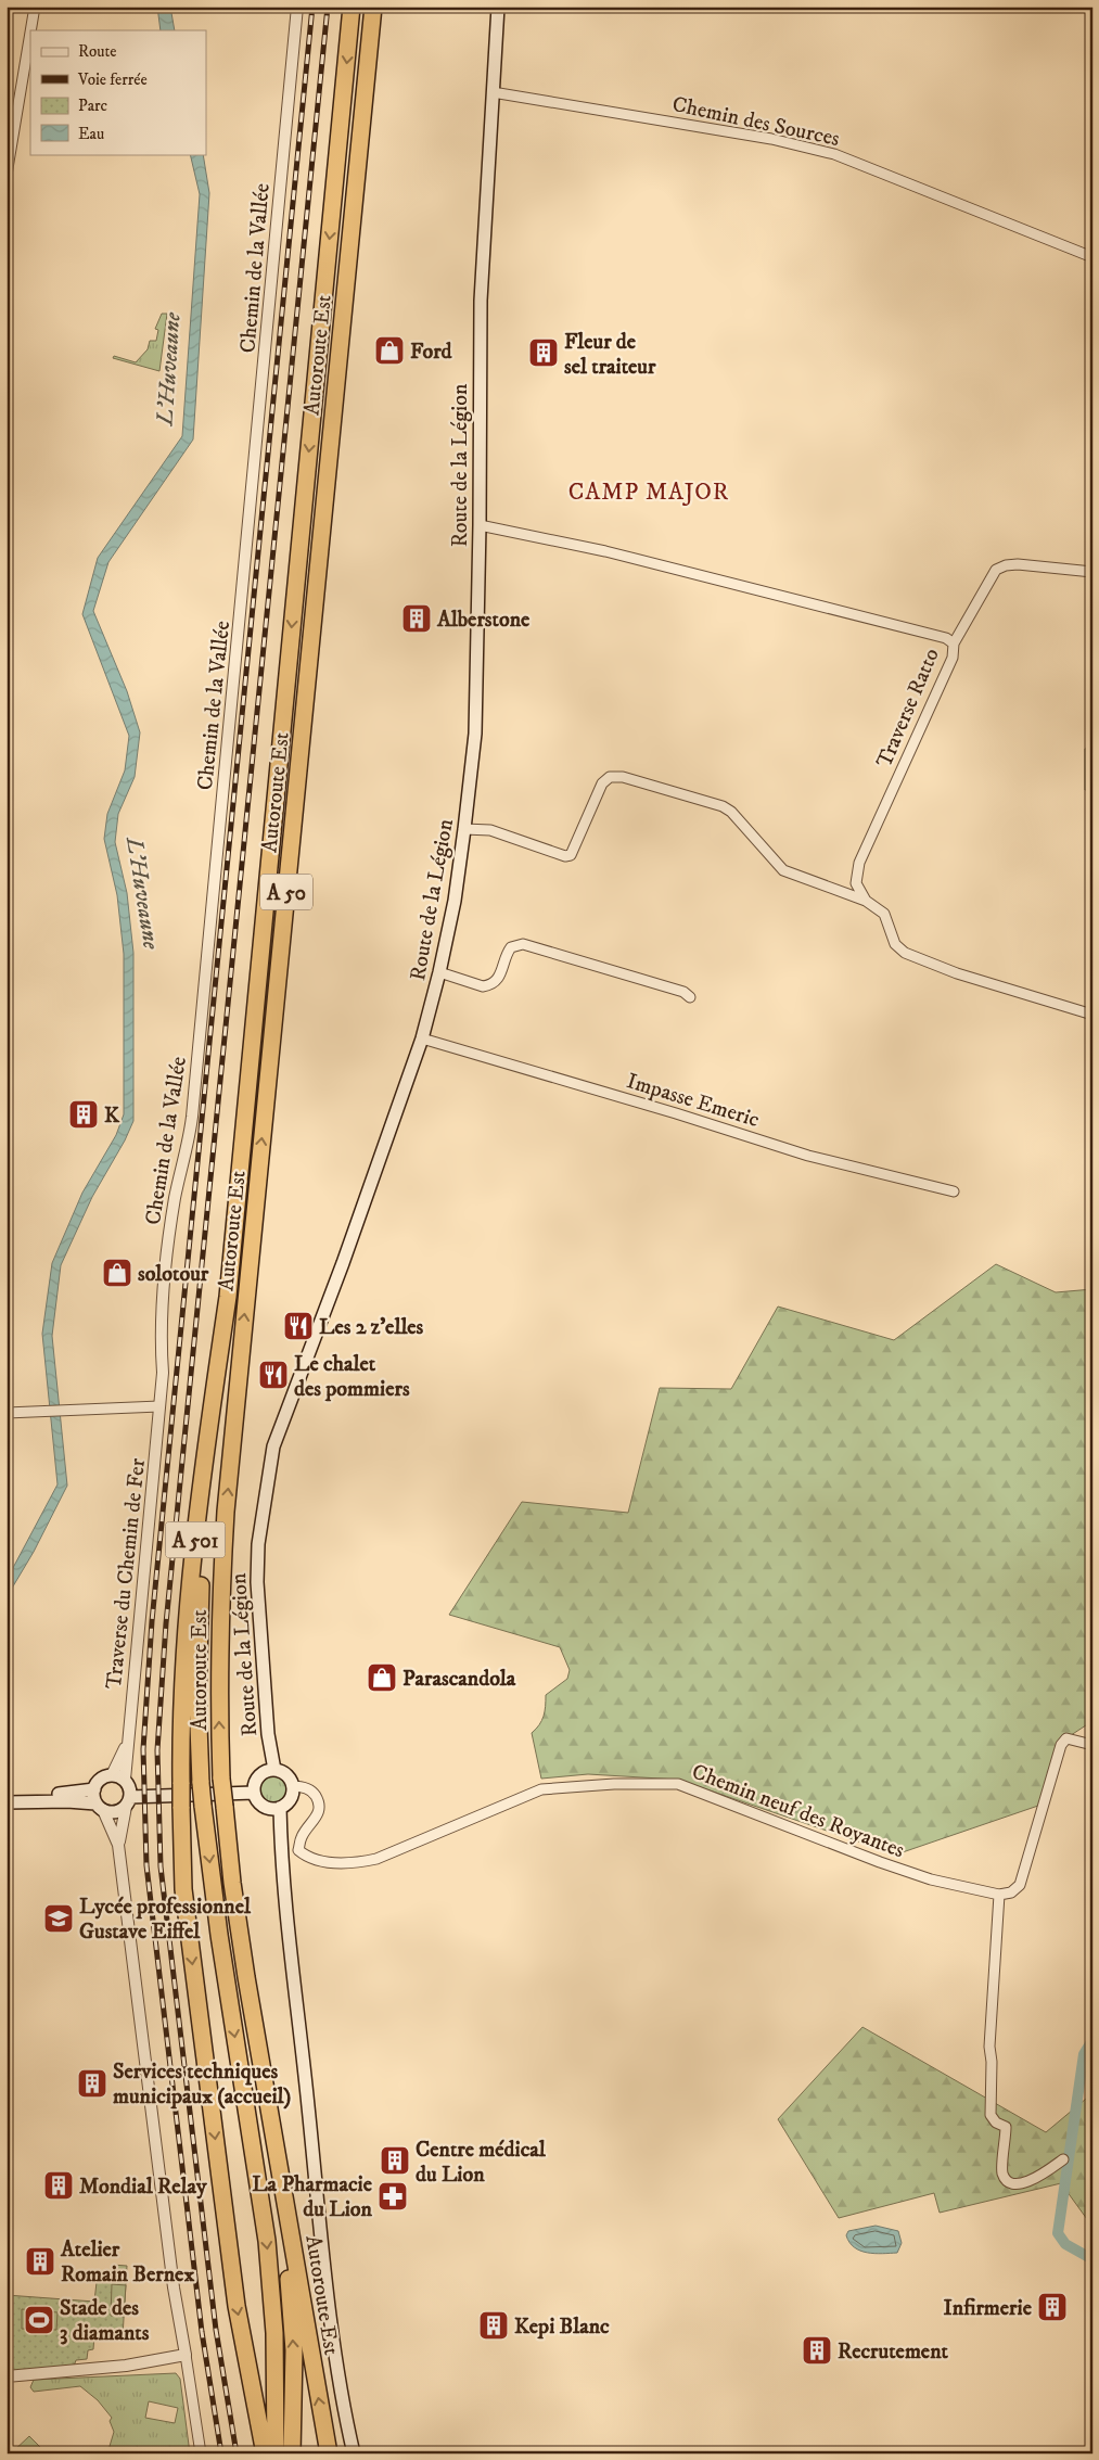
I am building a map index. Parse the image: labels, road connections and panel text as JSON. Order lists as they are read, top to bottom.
{
  "streets": {
    "highway": ["Autoroute Est", "A 50", "A 501"],
    "main road": ["Route de la Légion"],
    "street": [
      "Chemin des Sources",
      "Chemin de la Vallée",
      "Traverse Ratto",
      "Impasse Emeric",
      "Traverse du Chemin de Fer",
      "Chemin neuf des Royantes"
    ]
  },
  "crossings": [
    ["Chemin des Sources", "Route de la Légion"],
    ["Chemin de la Vallée", "Traverse du Chemin de Fer"],
    ["Autoroute Est", "A 50"],
    ["Route de la Légion", "Traverse Ratto"],
    ["Route de la Légion", "Impasse Emeric"],
    ["Route de la Légion", "Chemin neuf des Royantes"]
  ],
  "districts": ["CAMP MAJOR"],
  "water": ["L'Huveaune"],
  "places": {
    "shop": ["Ford", "solotour", "Parascandola"],
    "building": [
      "Fleur de sel traiteur",
      "Alberstone",
      "K",
      "Services techniques municipaux (accueil)",
      "Centre médical du Lion",
      "Mondial Relay",
      "Atelier Romain Bernex",
      "Infirmerie",
      "Kepi Blanc",
      "Recrutement"
    ],
    "restaurant": ["Les 2 z'elles", "Le chalet des pommiers"],
    "school or university": ["Lycée professionnel Gustave Eiffel"],
    "pharmacy": ["La Pharmacie du Lion"],
    "sports": ["Stade des 3 diamants"]
  },
  "legend": [
    "Route",
    "Voie ferrée",
    "Parc",
    "Eau"
  ]
}
